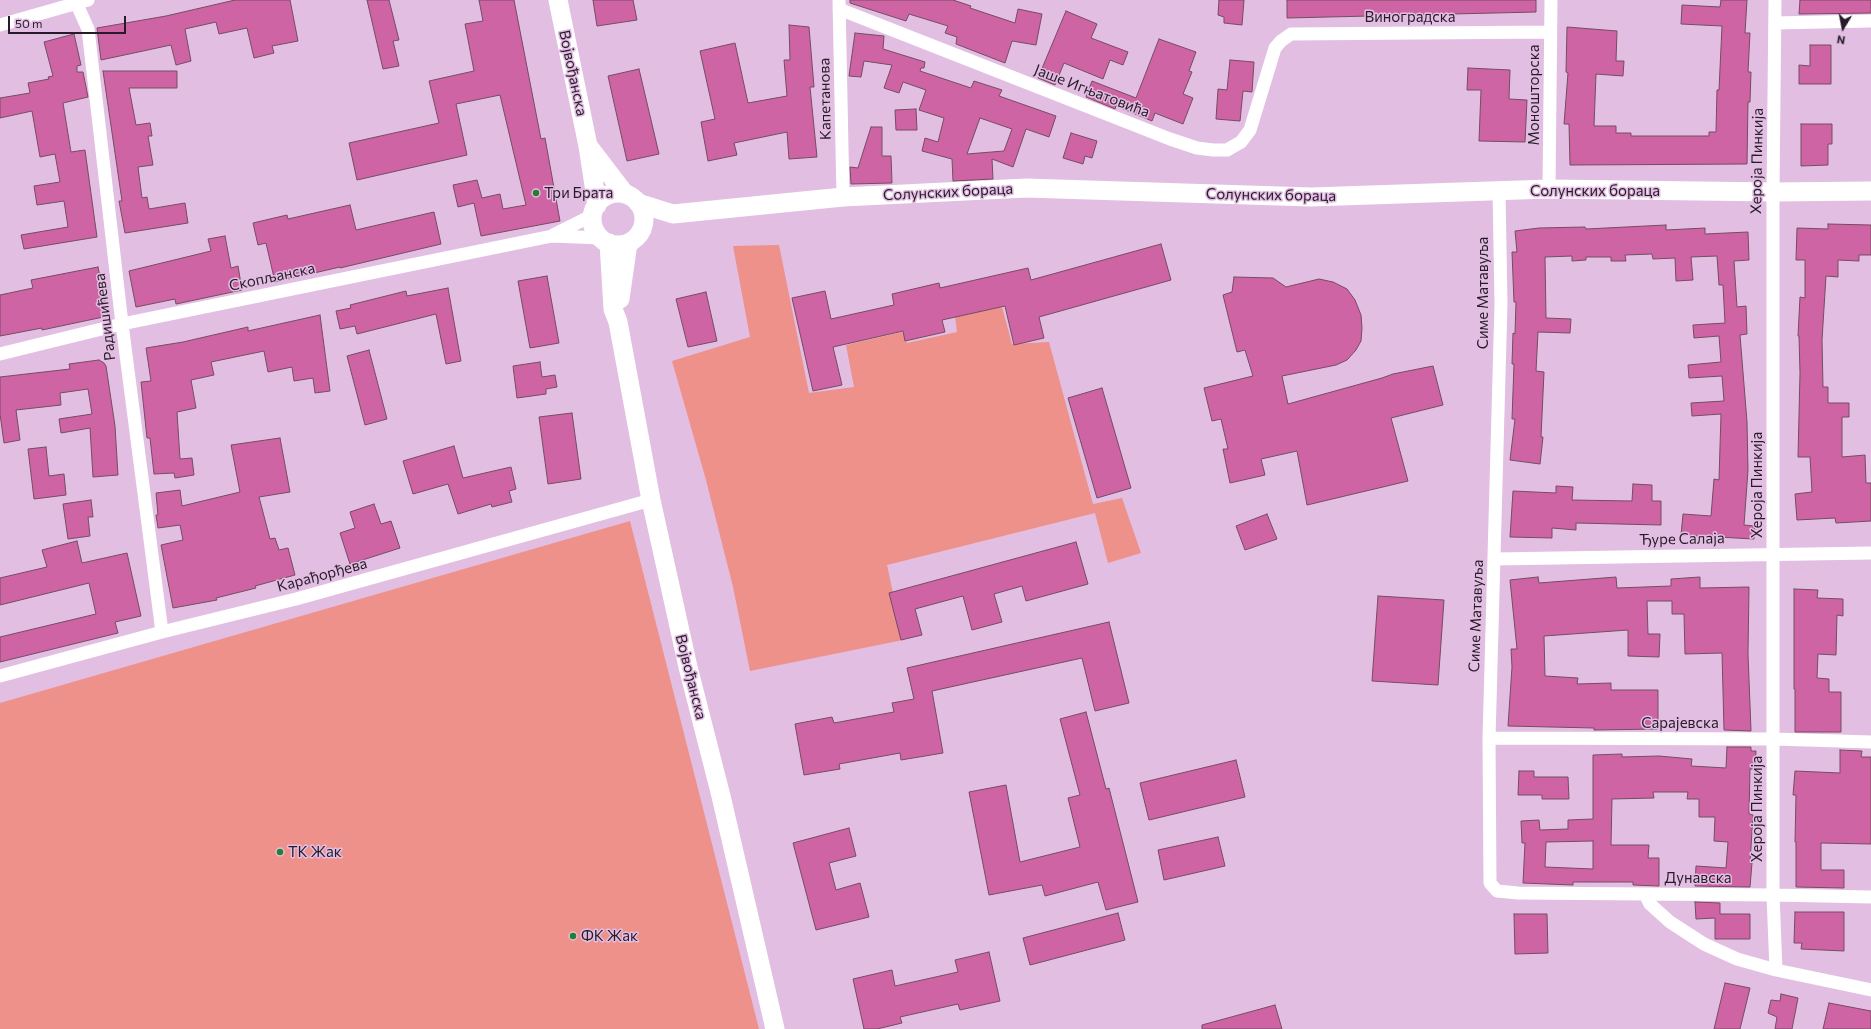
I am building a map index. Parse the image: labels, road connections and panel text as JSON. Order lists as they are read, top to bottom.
{
  "streets": {
    "street": [
      "Виноградска",
      "Војвођанска",
      "Јаше Игњатовића",
      "Моношторска",
      "Капетанова",
      "Хероја Пинкија",
      "Солунских бораца",
      "Скопљанска",
      "Симе Матавуља",
      "Радишићева",
      "Ђуре Салаја",
      "Карађорђева",
      "Сарајевска",
      "Дунавска"
    ]
  },
  "crossings": [
    ["Виноградска", "Јаше Игњатовића"],
    ["Виноградска", "Моношторска"],
    ["Војвођанска", "Солунских бораца"],
    ["Војвођанска", "Скопљанска"],
    ["Војвођанска", "Карађорђева"],
    ["Јаше Игњатовића", "Капетанова"],
    ["Моношторска", "Солунских бораца"],
    ["Капетанова", "Солунских бораца"],
    ["Хероја Пинкија", "Солунских бораца"],
    ["Хероја Пинкија", "Ђуре Салаја"],
    ["Хероја Пинкија", "Сарајевска"],
    ["Хероја Пинкија", "Дунавска"],
    ["Солунских бораца", "Скопљанска"],
    ["Солунских бораца", "Симе Матавуља"],
    ["Скопљанска", "Радишићева"],
    ["Симе Матавуља", "Ђуре Салаја"],
    ["Симе Матавуља", "Сарајевска"],
    ["Симе Матавуља", "Дунавска"],
    ["Радишићева", "Карађорђева"]
  ],
  "places": ["Три Брата", "ТК Жак", "ФК Жак"],
  "scale_bar": "50 m",
  "north": "bottom"
}
